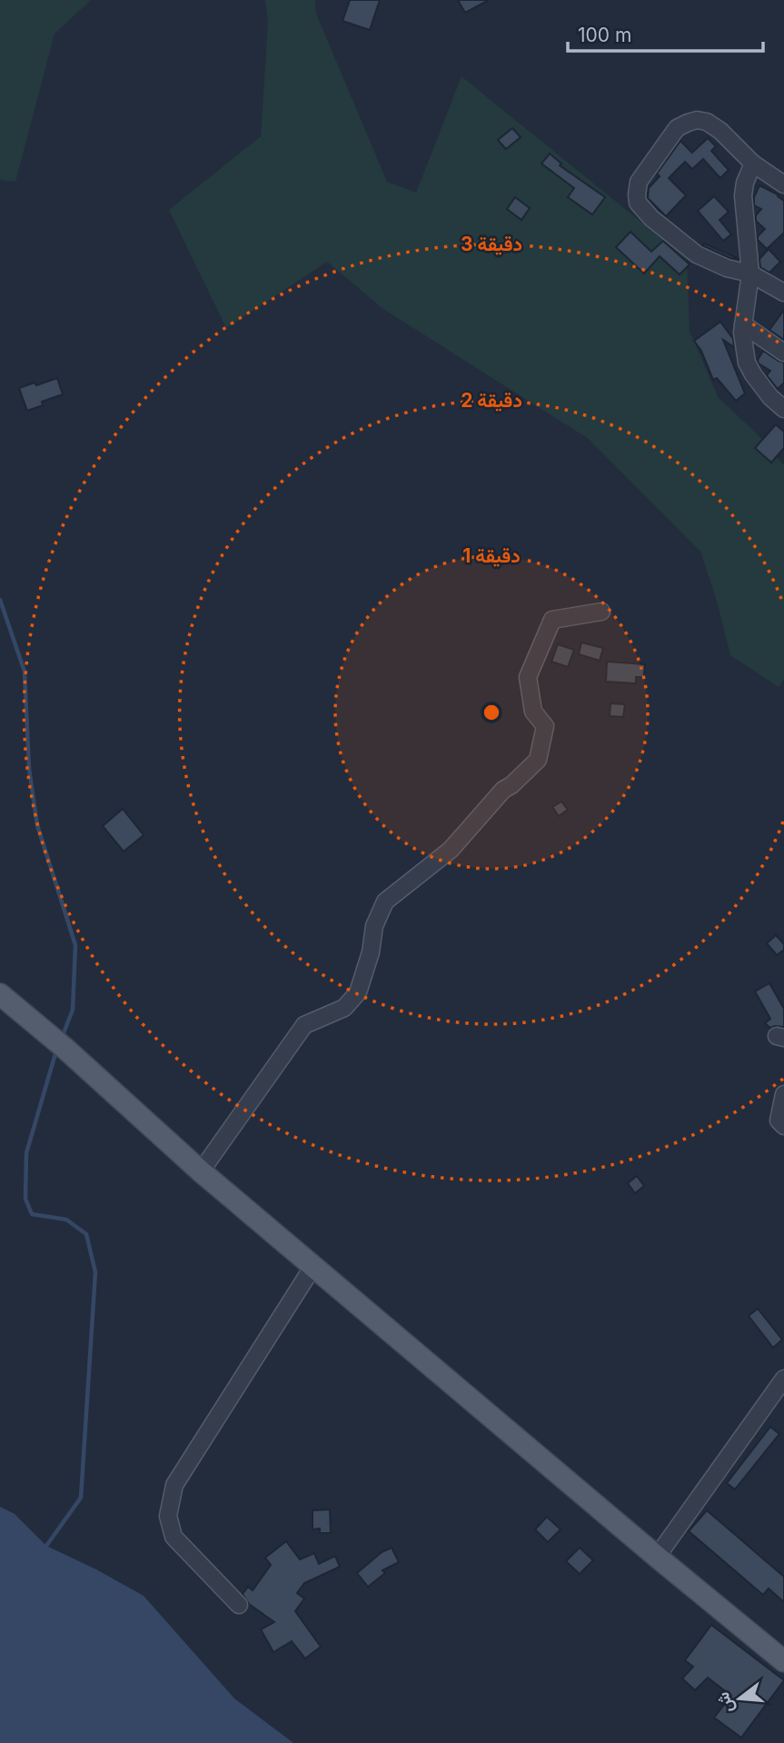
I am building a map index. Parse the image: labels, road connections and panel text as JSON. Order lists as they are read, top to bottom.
{
  "scale_bar": "100 m",
  "north": "left",
  "rings": ["3 دقيقة", "2 دقيقة", "1 دقيقة"]
}
